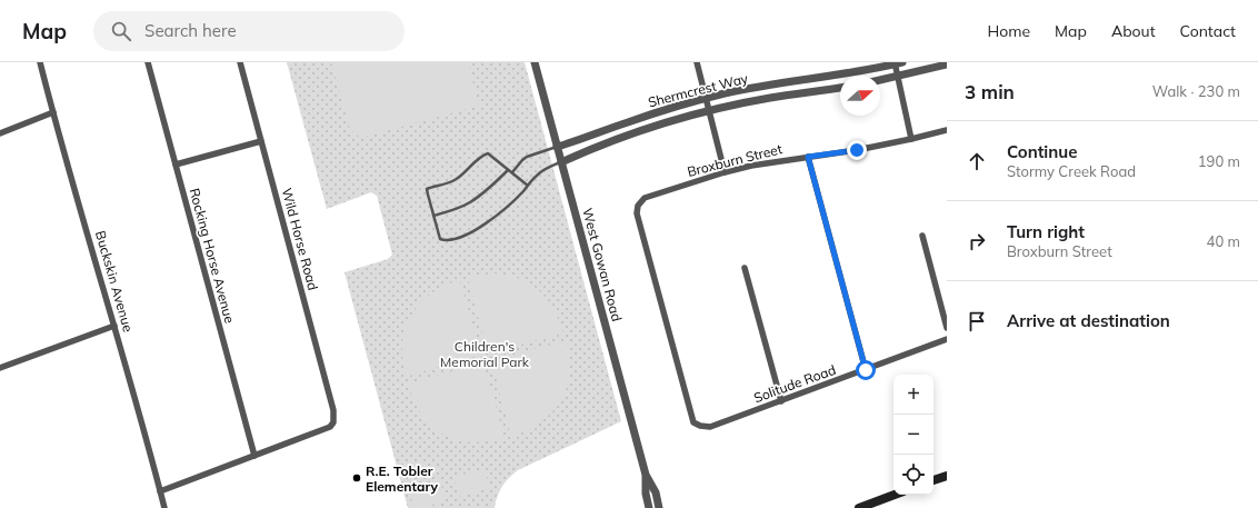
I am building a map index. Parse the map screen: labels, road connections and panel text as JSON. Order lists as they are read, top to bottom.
{
  "streets": {
    "street": [
      "Shermcrest Way",
      "Broxburn Street",
      "Wild Horse Road",
      "Rocking Horse Avenue",
      "West Gowan Road",
      "Buckskin Avenue",
      "Solitude Road"
    ]
  },
  "crossings": [
    ["Shermcrest Way", "West Gowan Road"],
    ["Broxburn Street", "Solitude Road"],
    ["Wild Horse Road", "Rocking Horse Avenue"]
  ],
  "parks": ["Children's Memorial Park"],
  "places": ["R.E. Tobler Elementary"],
  "north": "right",
  "page": {
    "header": "Map",
    "search": "Search here",
    "nav": [
      "Home",
      "Map",
      "About",
      "Contact"
    ],
    "heading": ["3 min", "Walk · 230 m"],
    "list": [
      ["Continue", "Stormy Creek Road", "190 m"],
      ["Turn right", "Broxburn Street", "40 m"],
      "Arrive at destination"
    ],
    "map_buttons": ["+", "−"]
  }
}
